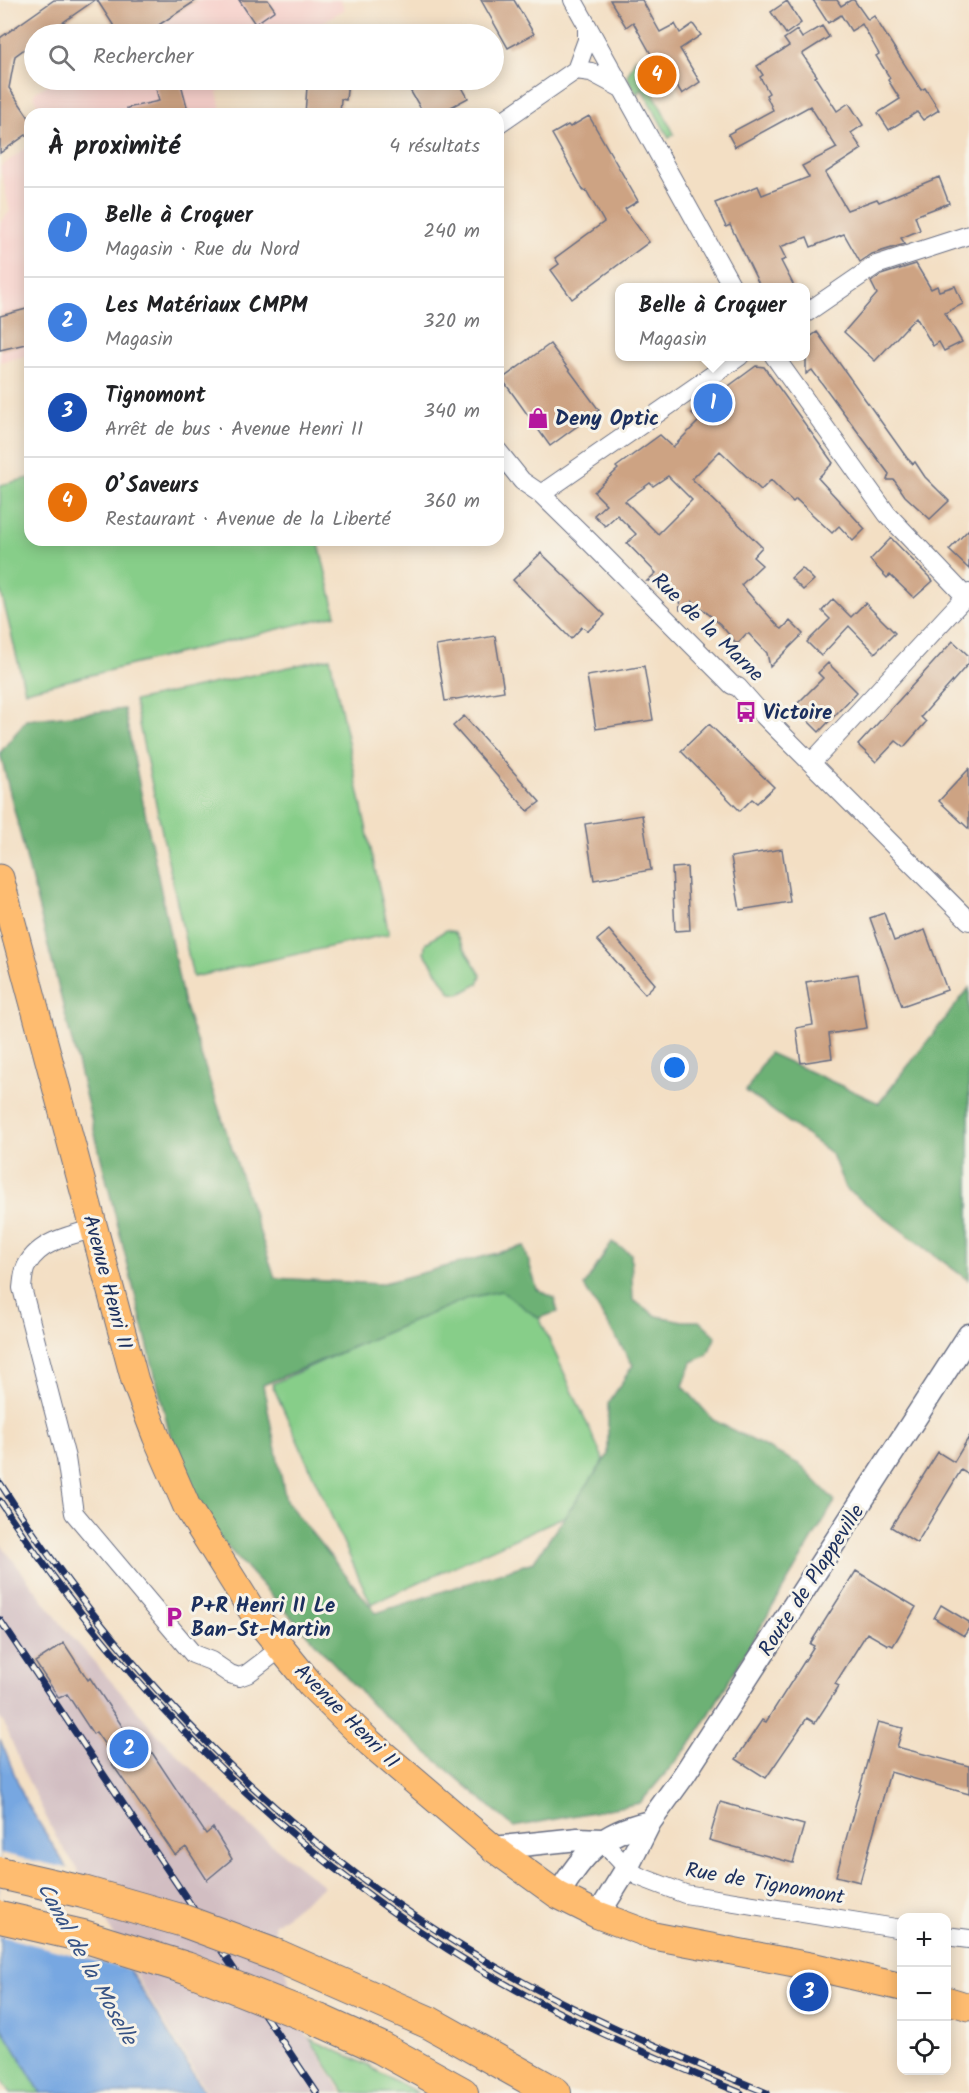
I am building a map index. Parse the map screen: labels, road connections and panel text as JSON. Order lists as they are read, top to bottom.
{
  "streets": {
    "main road": ["Avenue Henri II"],
    "street": ["Rue de la Marne", "Route de Plappeville", "Rue de Tignomont"]
  },
  "crossings": [
    ["Avenue Henri II", "Route de Plappeville"],
    ["Route de Plappeville", "Rue de Tignomont"]
  ],
  "water": ["Canal de la Moselle"],
  "places": {
    "shop": ["Deny Optic"],
    "bus stop": ["Victoire"],
    "parking": ["P+R Henri II Le Ban-St-Martin"]
  },
  "page": {
    "search": "Rechercher",
    "pins": [
      "4",
      "1",
      "2",
      "3"
    ],
    "heading": ["À proximité", "4 résultats"],
    "list": [
      {
        "mark": "1",
        "name": "Belle à Croquer",
        "note": "Magasin · Rue du Nord",
        "value": "240 m"
      },
      {
        "mark": "2",
        "name": "Les Matériaux CMPM",
        "note": "Magasin",
        "value": "320 m"
      },
      {
        "mark": "3",
        "name": "Tignomont",
        "note": "Arrêt de bus · Avenue Henri II",
        "value": "340 m"
      },
      {
        "mark": "4",
        "name": "O’Saveurs",
        "note": "Restaurant · Avenue de la Liberté",
        "value": "360 m"
      }
    ],
    "popup": ["Belle à Croquer", "Magasin"],
    "map_buttons": ["+", "−"]
  }
}
